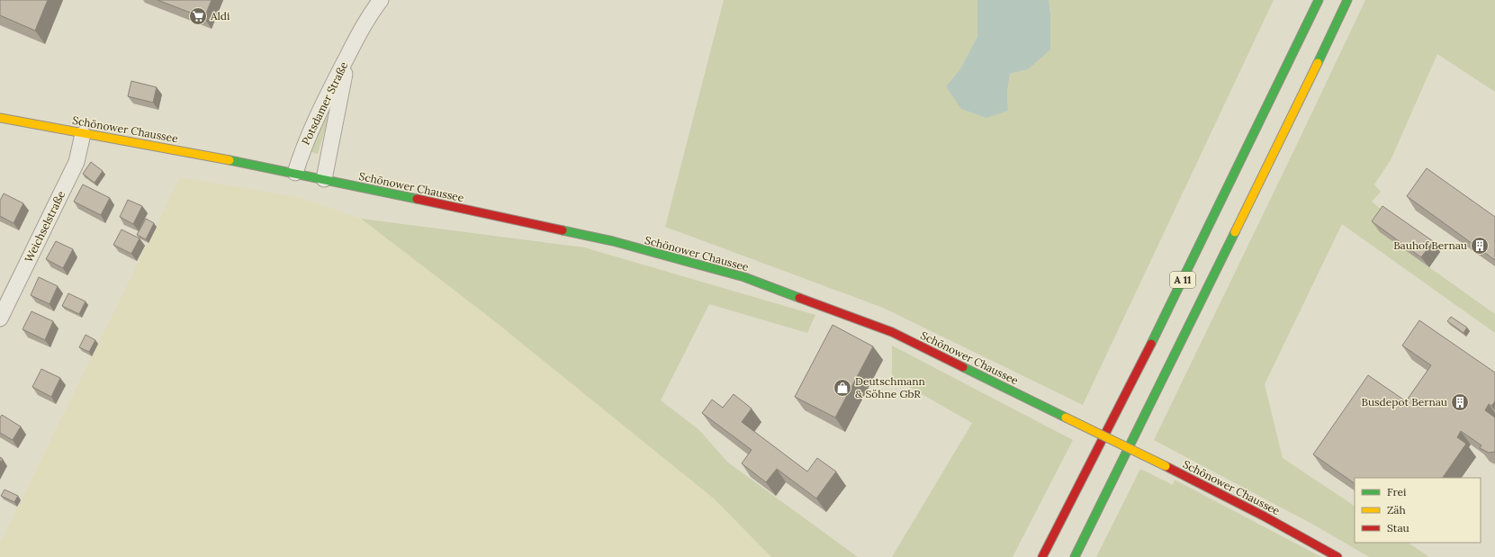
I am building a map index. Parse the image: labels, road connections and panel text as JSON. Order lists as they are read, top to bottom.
{
  "streets": {
    "main road": ["Schönower Chaussee", "A 11"],
    "street": ["Potsdamer Straße", "Weichselstraße"]
  },
  "crossings": [
    ["Potsdamer Straße", "Schönower Chaussee"],
    ["Schönower Chaussee", "Weichselstraße"]
  ],
  "places": {
    "supermarket": ["Aldi"],
    "building": ["Bauhof Bernau", "Busdepot Bernau"],
    "shop": ["Deutschmann & Söhne GbR"]
  },
  "legend": ["Frei", "Zäh", "Stau"]
}
